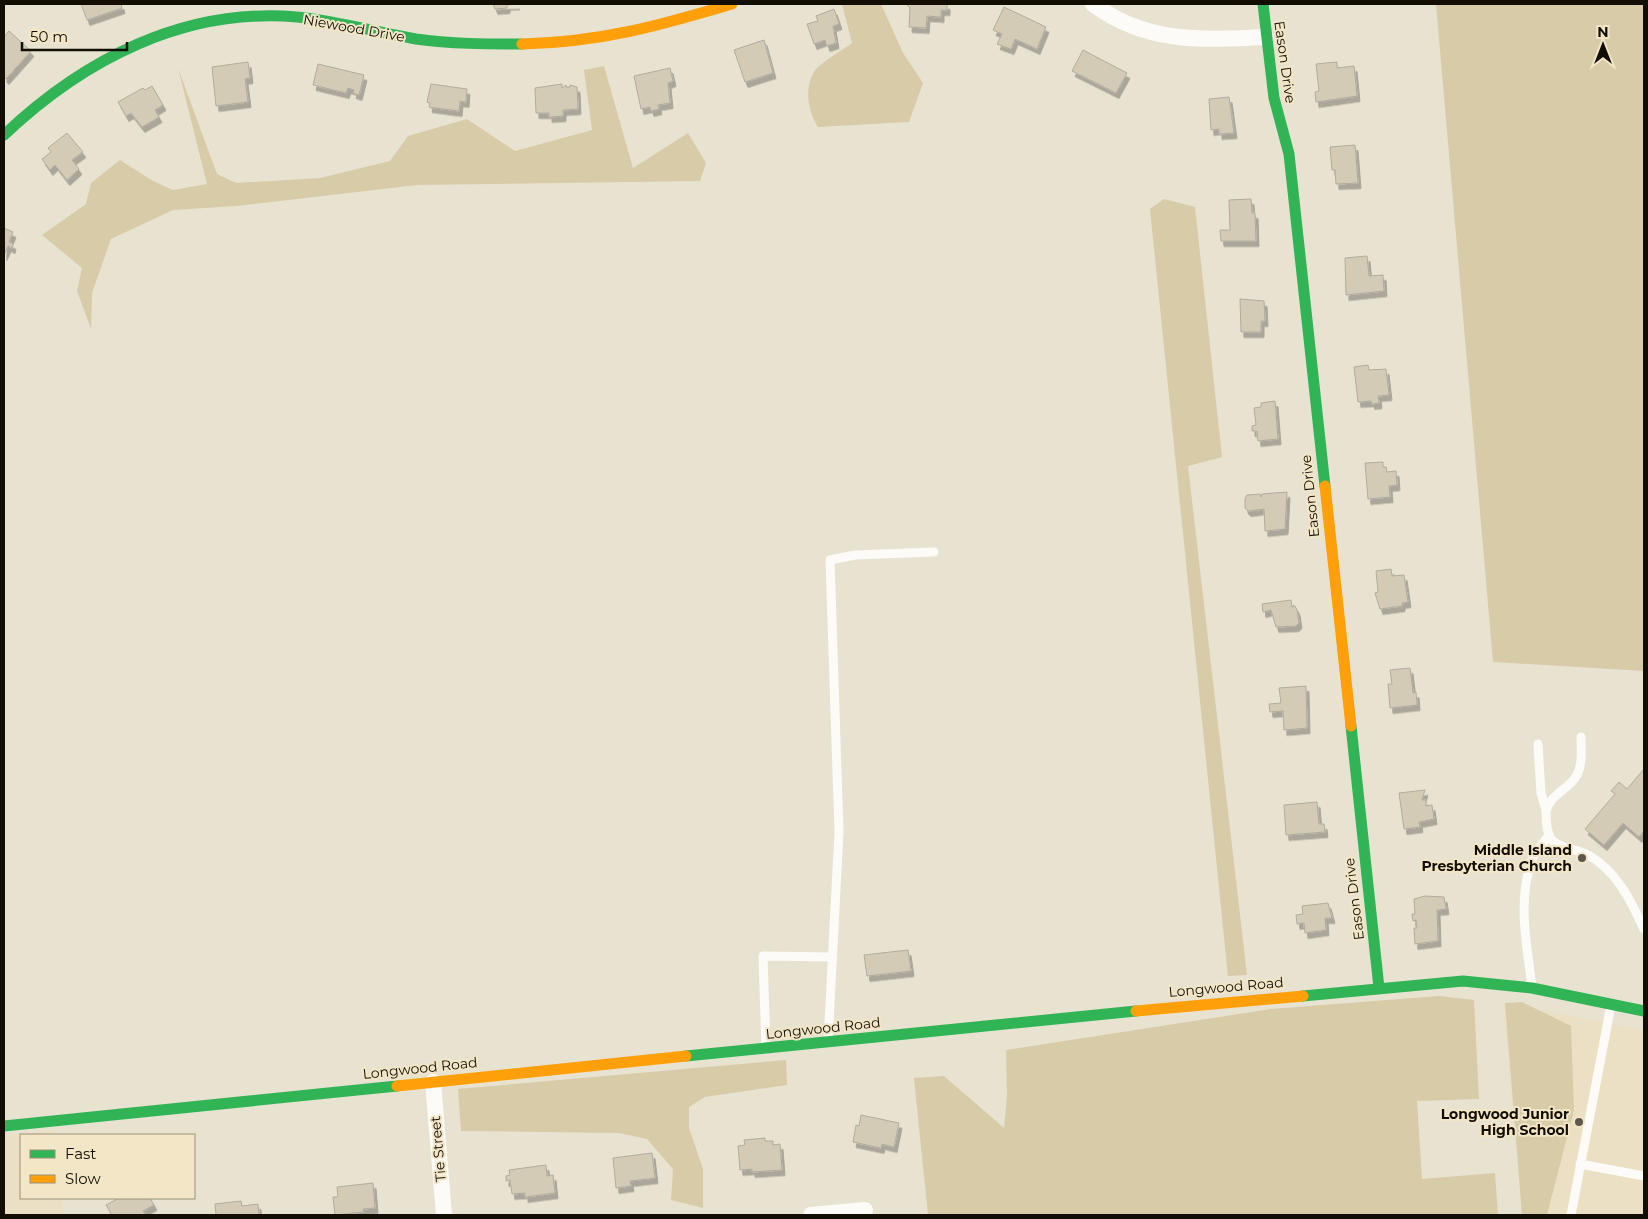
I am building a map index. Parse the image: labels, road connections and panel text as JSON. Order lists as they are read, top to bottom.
{
  "streets": {
    "street": [
      "Niewood Drive",
      "Eason Drive",
      "Longwood Road",
      "Tie Street"
    ]
  },
  "crossings": [
    ["Eason Drive", "Longwood Road"],
    ["Longwood Road", "Tie Street"]
  ],
  "places": ["Middle Island Presbyterian Church", "Longwood Junior High School"],
  "legend": ["Fast", "Slow"],
  "scale_bar": "50 m",
  "north": "top"
}
